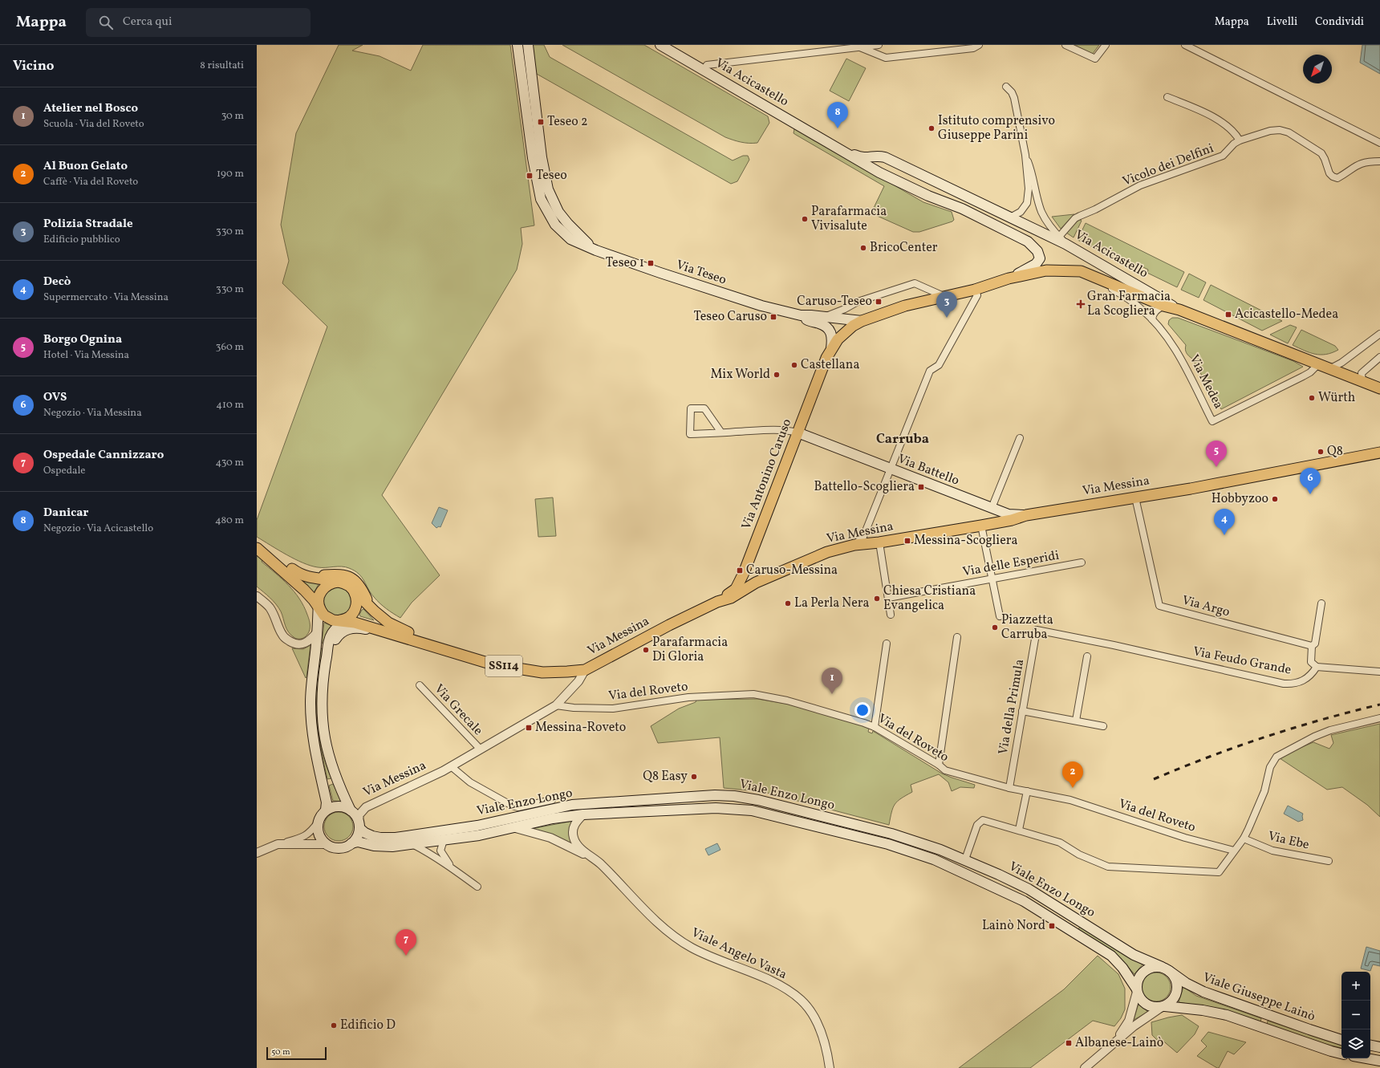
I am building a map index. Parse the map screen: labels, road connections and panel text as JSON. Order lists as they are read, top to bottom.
{
  "streets": {
    "main road": [
      "Via Acicastello",
      "Via Teseo",
      "Via Battello",
      "Via Antonino Caruso",
      "Via Messina",
      "SS114",
      "Viale Enzo Longo",
      "Viale Giuseppe Lainò"
    ],
    "street": [
      "Vicolo dei Delfini",
      "Via Medea",
      "Via delle Esperidi",
      "Via Argo",
      "Via Feudo Grande",
      "Via del Roveto",
      "Via della Primula",
      "Via Grecale",
      "Via Ebe",
      "Viale Angelo Vasta"
    ]
  },
  "crossings": [
    ["Via Acicastello", "Vicolo dei Delfini"],
    ["Via Acicastello", "Via Medea"],
    ["Via Battello", "Via Antonino Caruso"],
    ["Via Battello", "Via Messina"],
    ["Via Antonino Caruso", "Via Messina"],
    ["Via Messina", "Via Argo"],
    ["Via Messina", "SS114"],
    ["Via Messina", "Via del Roveto"],
    ["Via Messina", "Via Grecale"],
    ["Via Messina", "Viale Enzo Longo"],
    ["Via Feudo Grande", "Via della Primula"],
    ["Via del Roveto", "Via della Primula"],
    ["Viale Enzo Longo", "Viale Giuseppe Lainò"]
  ],
  "districts": ["Carruba"],
  "places": {
    "transit": [
      "Teseo 2",
      "Teseo",
      "Teseo 1",
      "Caruso-Teseo",
      "Acicastello-Medea",
      "Teseo Caruso",
      "Battello-Scogliera",
      "Messina-Scogliera",
      "Caruso-Messina",
      "Messina-Roveto",
      "Lainò Nord",
      "Albanese-Lainò"
    ],
    "other": [
      "Istituto comprensivo Giuseppe Parini",
      "Parafarmacia Vivisalute",
      "BricoCenter",
      "Castellana",
      "Mix World",
      "Würth",
      "Q8",
      "Hobbyzoo",
      "Chiesa Cristiana Evangelica",
      "La Perla Nera",
      "Piazzetta Carruba",
      "Parafarmacia Di Gloria",
      "Q8 Easy",
      "Edificio D"
    ],
    "health": ["Gran Farmacia La Scogliera"]
  },
  "scale_bar": "50 m",
  "north": "bottom left",
  "page": {
    "header": "Mappa",
    "search": "Cerca qui",
    "nav": ["Mappa", "Livelli", "Condividi"],
    "heading": ["Vicino", "8 risultati"],
    "list": [
      {
        "mark": "1",
        "name": "Atelier nel Bosco",
        "note": "Scuola · Via del Roveto",
        "value": "30 m"
      },
      {
        "mark": "2",
        "name": "Al Buon Gelato",
        "note": "Caffè · Via del Roveto",
        "value": "190 m"
      },
      {
        "mark": "3",
        "name": "Polizia Stradale",
        "note": "Edificio pubblico",
        "value": "330 m"
      },
      {
        "mark": "4",
        "name": "Decò",
        "note": "Supermercato · Via Messina",
        "value": "330 m"
      },
      {
        "mark": "5",
        "name": "Borgo Ognina",
        "note": "Hotel · Via Messina",
        "value": "360 m"
      },
      {
        "mark": "6",
        "name": "OVS",
        "note": "Negozio · Via Messina",
        "value": "410 m"
      },
      {
        "mark": "7",
        "name": "Ospedale Cannizzaro",
        "note": "Ospedale",
        "value": "430 m"
      },
      {
        "mark": "8",
        "name": "Danicar",
        "note": "Negozio · Via Acicastello",
        "value": "480 m"
      }
    ],
    "pins": [
      "8",
      "3",
      "5",
      "6",
      "4",
      "1",
      "2",
      "7"
    ],
    "map_buttons": ["+", "−"],
    "scale": "50 m"
  }
}
